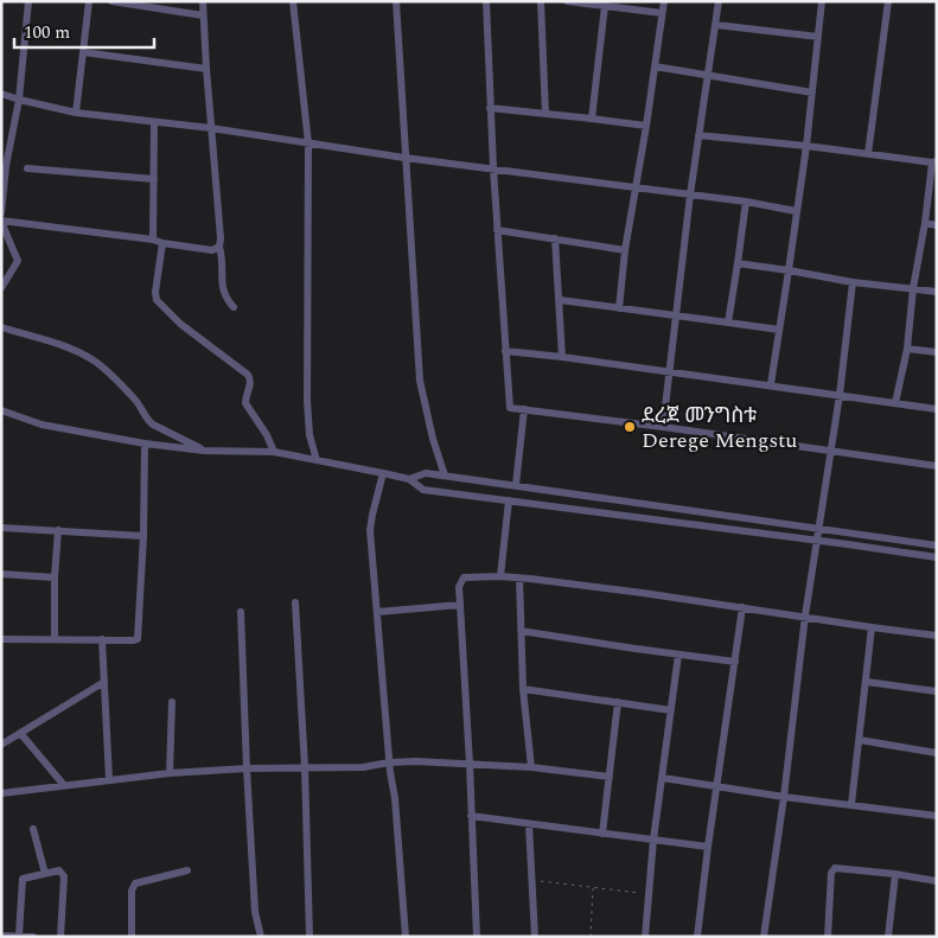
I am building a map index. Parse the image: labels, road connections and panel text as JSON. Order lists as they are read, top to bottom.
{
  "places": ["ደረጀ መንግስቱ Derege Mengstu"],
  "scale_bar": "100 m"
}
